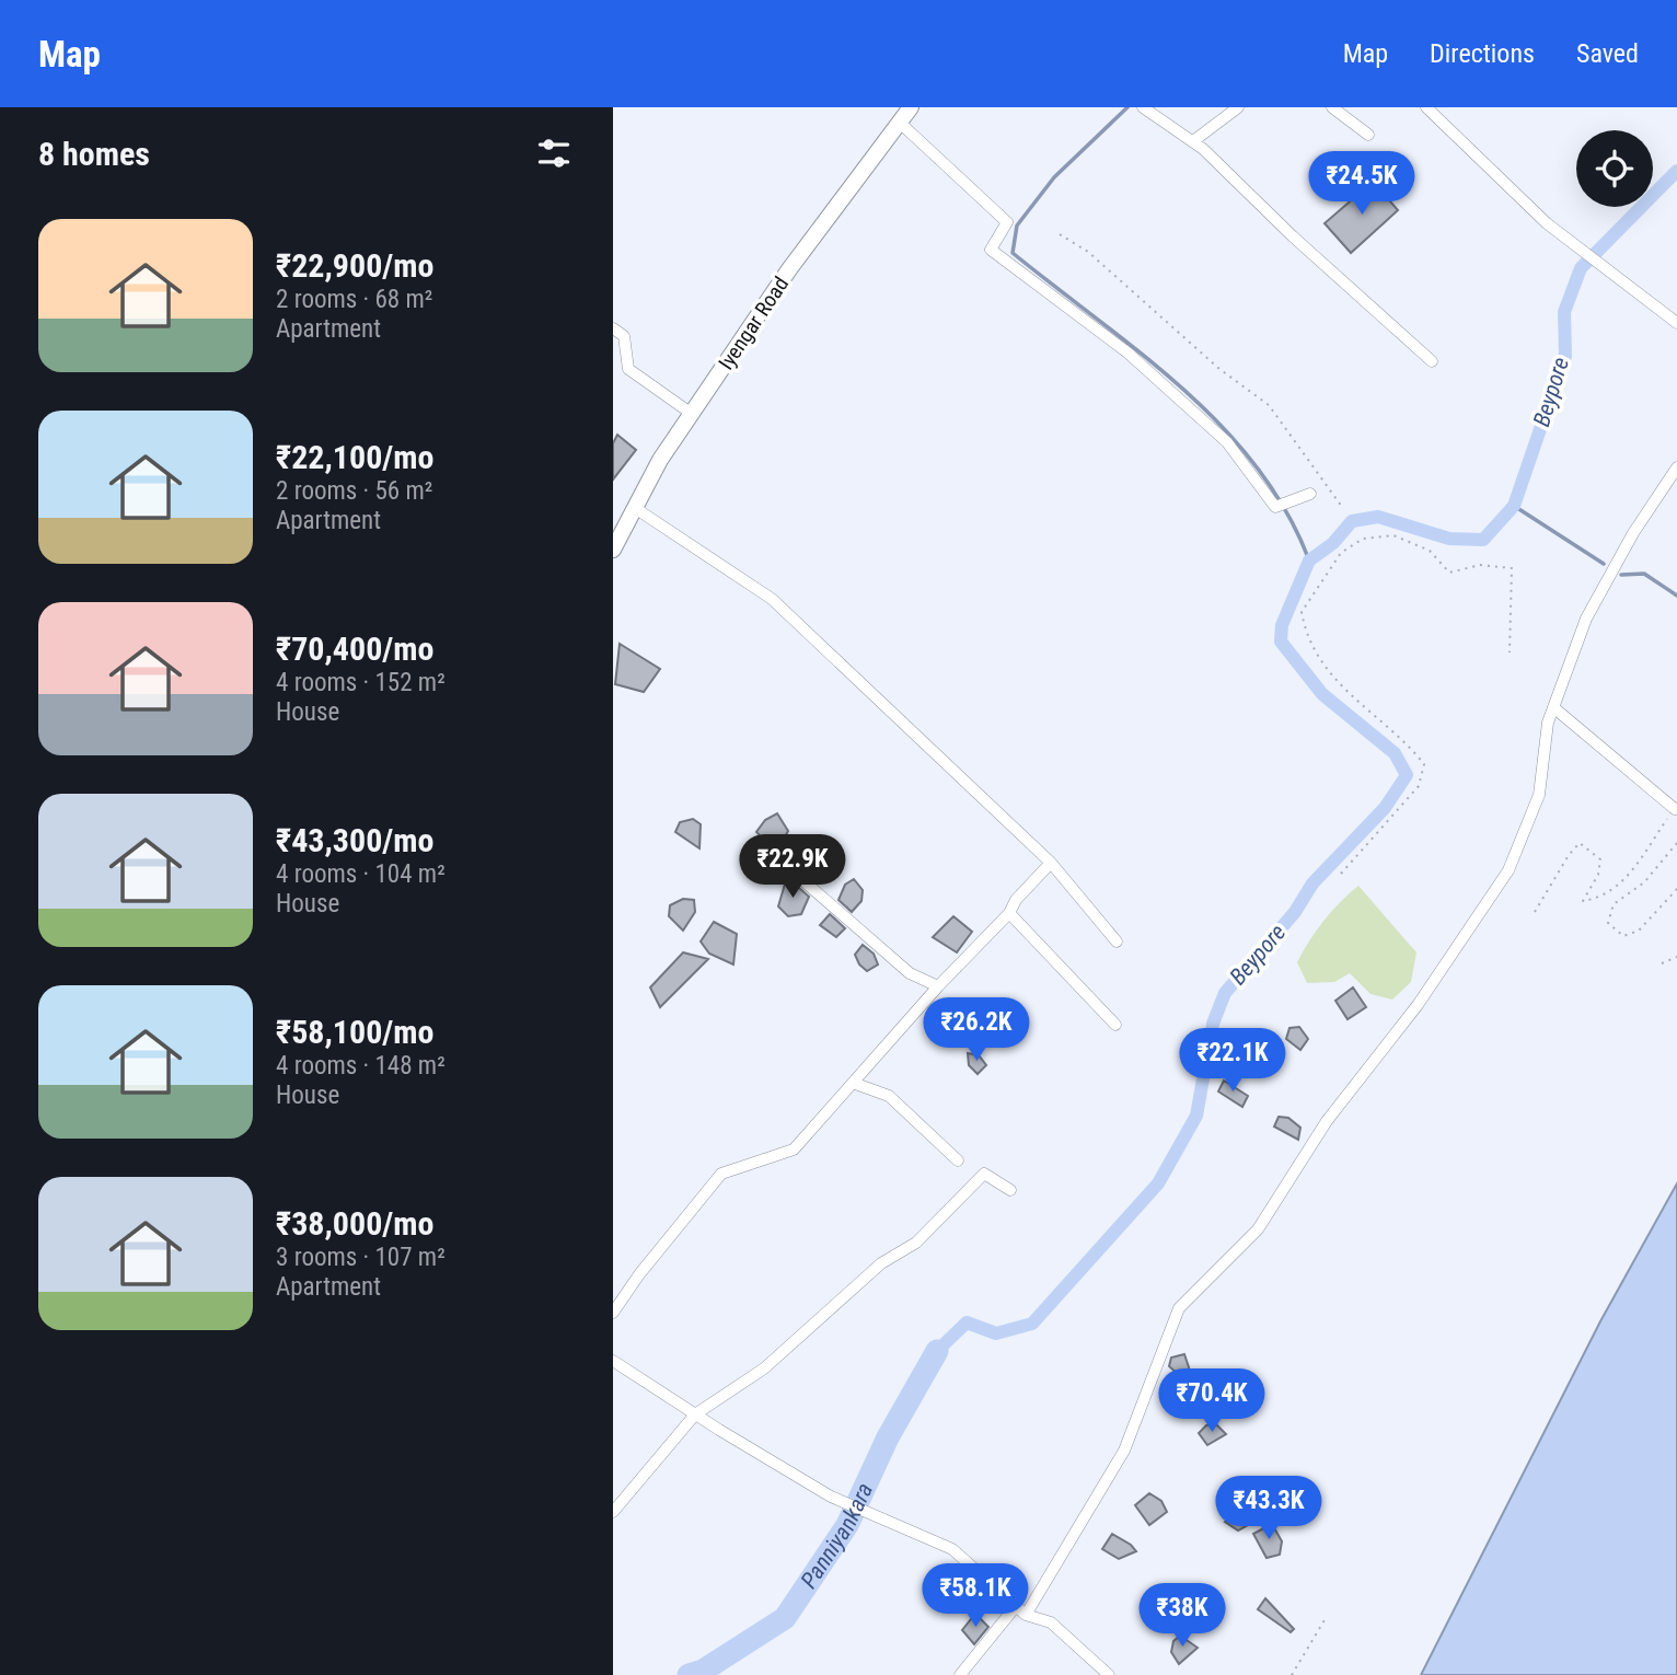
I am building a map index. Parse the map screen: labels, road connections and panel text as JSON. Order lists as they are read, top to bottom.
{
  "streets": {
    "main road": ["Iyengar Road"]
  },
  "water": ["Beypore", "Panniyankara"],
  "page": {
    "header": "Map",
    "nav": ["Map", "Directions", "Saved"],
    "heading": "8 homes",
    "price": [
      "₹24.5K",
      "₹22.9K",
      "₹26.2K",
      "₹22.1K",
      "₹70.4K",
      "₹43.3K",
      "₹58.1K",
      "₹38K"
    ],
    "list": [
      {
        "name": "₹22,900/mo",
        "note": "2 rooms · 68 m² · Apartment"
      },
      {
        "name": "₹22,100/mo",
        "note": "2 rooms · 56 m² · Apartment"
      },
      {
        "name": "₹70,400/mo",
        "note": "4 rooms · 152 m² · House"
      },
      {
        "name": "₹43,300/mo",
        "note": "4 rooms · 104 m² · House"
      },
      {
        "name": "₹58,100/mo",
        "note": "4 rooms · 148 m² · House"
      },
      {
        "name": "₹38,000/mo",
        "note": "3 rooms · 107 m² · Apartment"
      }
    ]
  }
}
